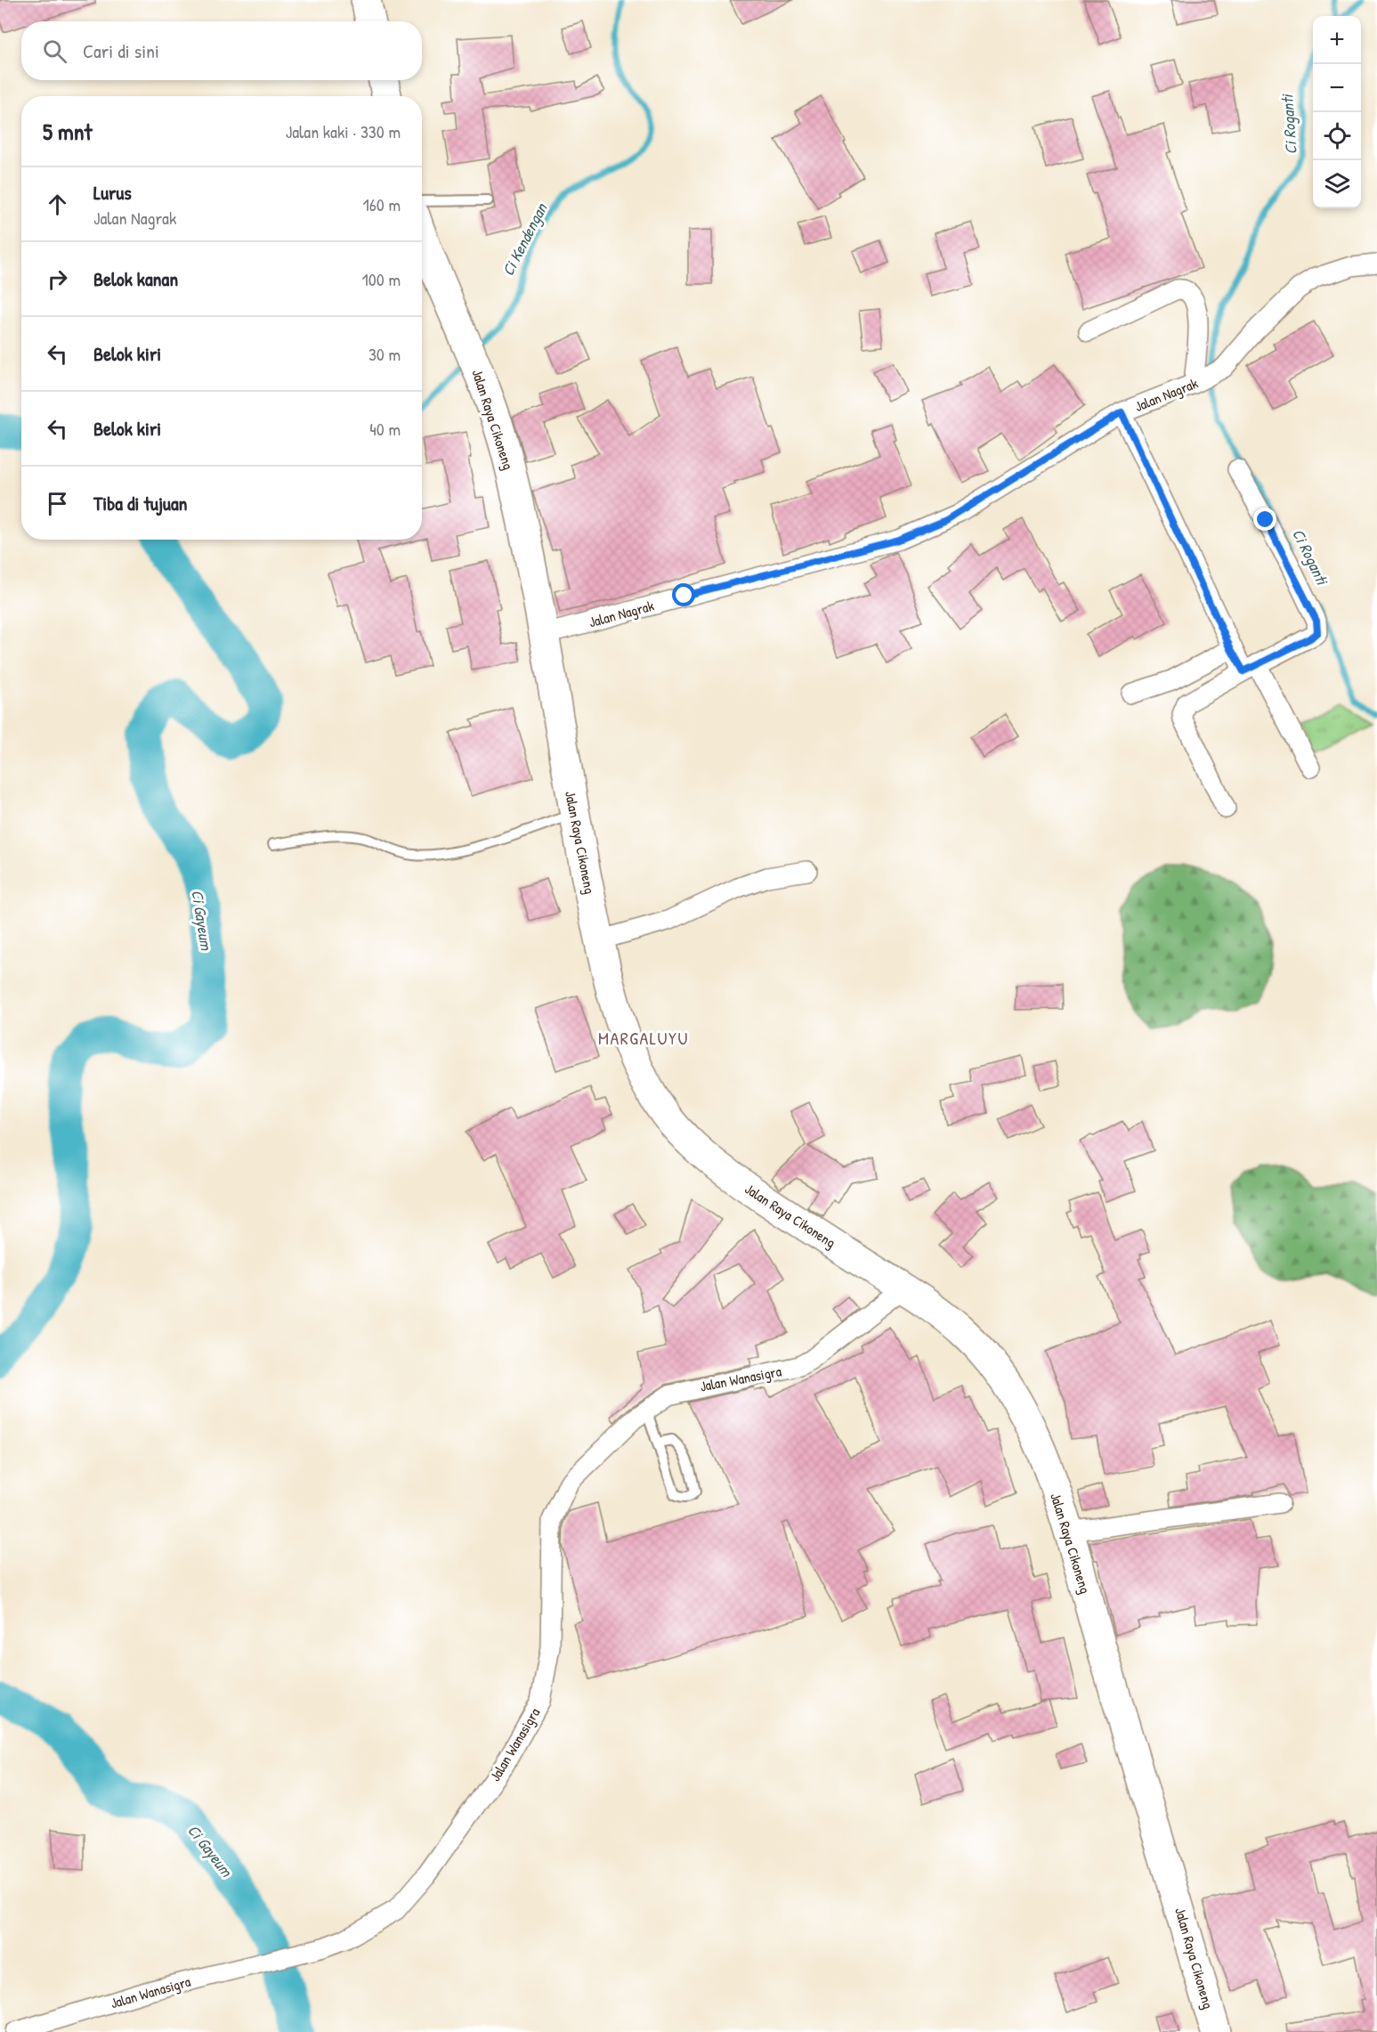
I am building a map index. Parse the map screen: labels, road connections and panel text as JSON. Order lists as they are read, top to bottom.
{
  "streets": {
    "highway": ["Jalan Raya Cikoneng"],
    "street": ["Jalan Nagrak", "Jalan Wanasigra"]
  },
  "crossings": [
    ["Jalan Nagrak", "Jalan Raya Cikoneng"],
    ["Jalan Raya Cikoneng", "Jalan Wanasigra"]
  ],
  "districts": ["MARGALUYU"],
  "water": ["Ci Roganti", "Ci Kendengan", "Ci Gayeum"],
  "page": {
    "map_buttons": ["+", "−"],
    "search": "Cari di sini",
    "heading": ["5 mnt", "Jalan kaki · 330 m"],
    "list": [
      ["Lurus", "Jalan Nagrak", "160 m"],
      ["Belok kanan", "100 m"],
      ["Belok kiri", "30 m"],
      ["Belok kiri", "40 m"],
      "Tiba di tujuan"
    ]
  }
}
